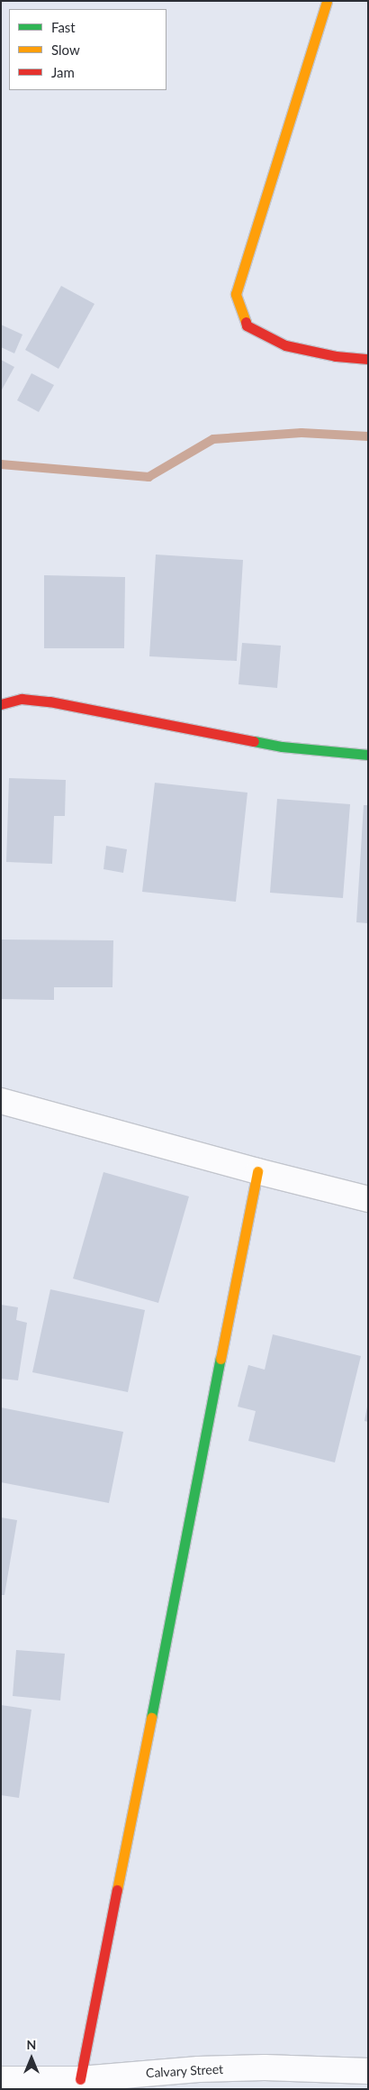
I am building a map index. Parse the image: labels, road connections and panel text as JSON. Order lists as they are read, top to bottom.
{
  "streets": {
    "street": ["Calvary Street"]
  },
  "legend": ["Fast", "Slow", "Jam"],
  "north": "top"
}
